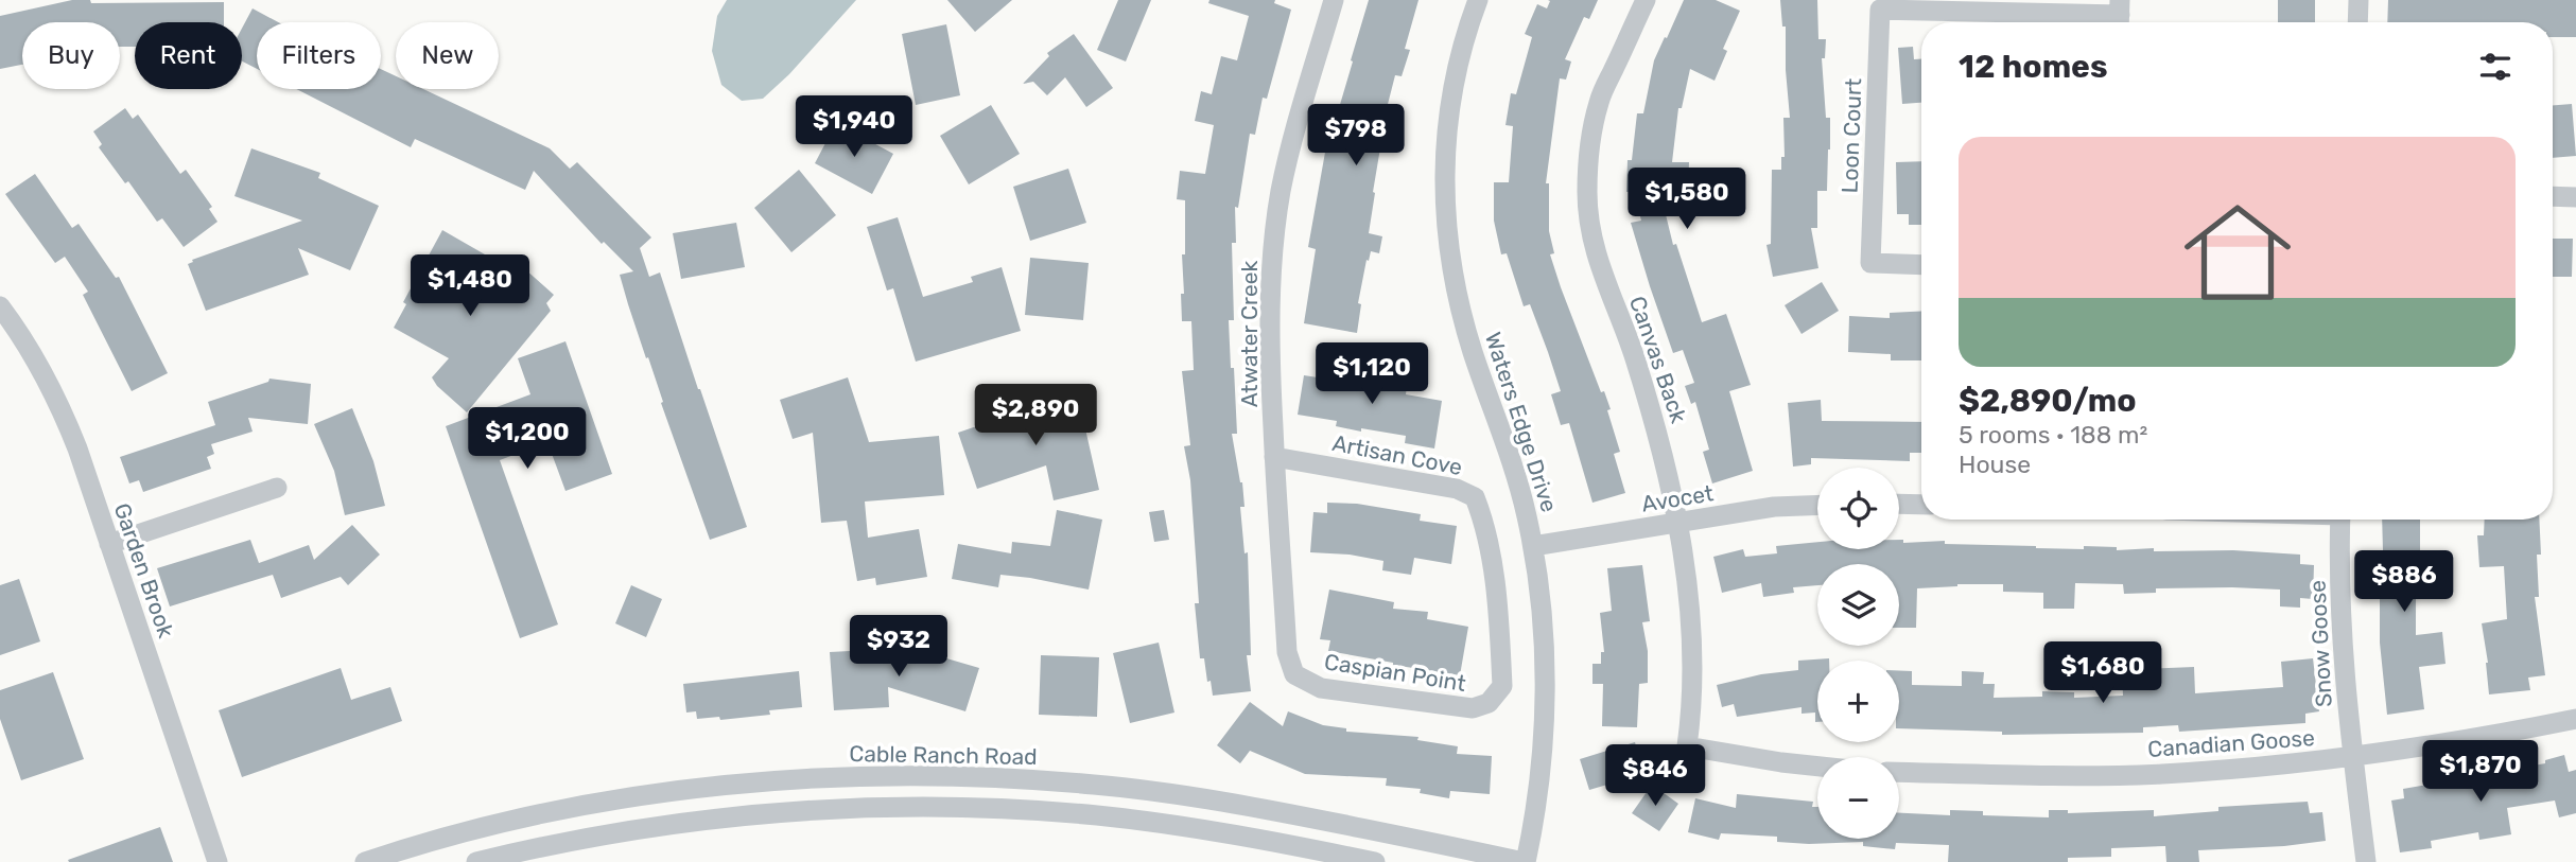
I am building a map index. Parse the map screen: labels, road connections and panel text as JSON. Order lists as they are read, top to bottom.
{
  "streets": {
    "street": [
      "Loon Court",
      "Atwater Creek",
      "Canvas Back",
      "Waters Edge Drive",
      "Artisan Cove",
      "Avocet",
      "Garden Brook",
      "Snow Goose",
      "Caspian Point",
      "Canadian Goose",
      "Cable Ranch Road"
    ]
  },
  "crossings": [
    ["Atwater Creek", "Artisan Cove"],
    ["Atwater Creek", "Caspian Point"],
    ["Canvas Back", "Avocet"],
    ["Waters Edge Drive", "Avocet"],
    ["Waters Edge Drive", "Cable Ranch Road"],
    ["Artisan Cove", "Caspian Point"],
    ["Snow Goose", "Canadian Goose"]
  ],
  "page": {
    "chip": [
      "Buy",
      "Rent",
      "Filters",
      "New"
    ],
    "heading": "12 homes",
    "price": [
      "$1,940",
      "$798",
      "$1,580",
      "$1,480",
      "$1,120",
      "$2,890",
      "$1,200",
      "$886",
      "$932",
      "$1,680",
      "$1,870",
      "$846"
    ],
    "list": [
      {
        "name": "$2,890/mo",
        "note": "5 rooms · 188 m² · House"
      }
    ],
    "map_buttons": ["+", "−"]
  }
}
